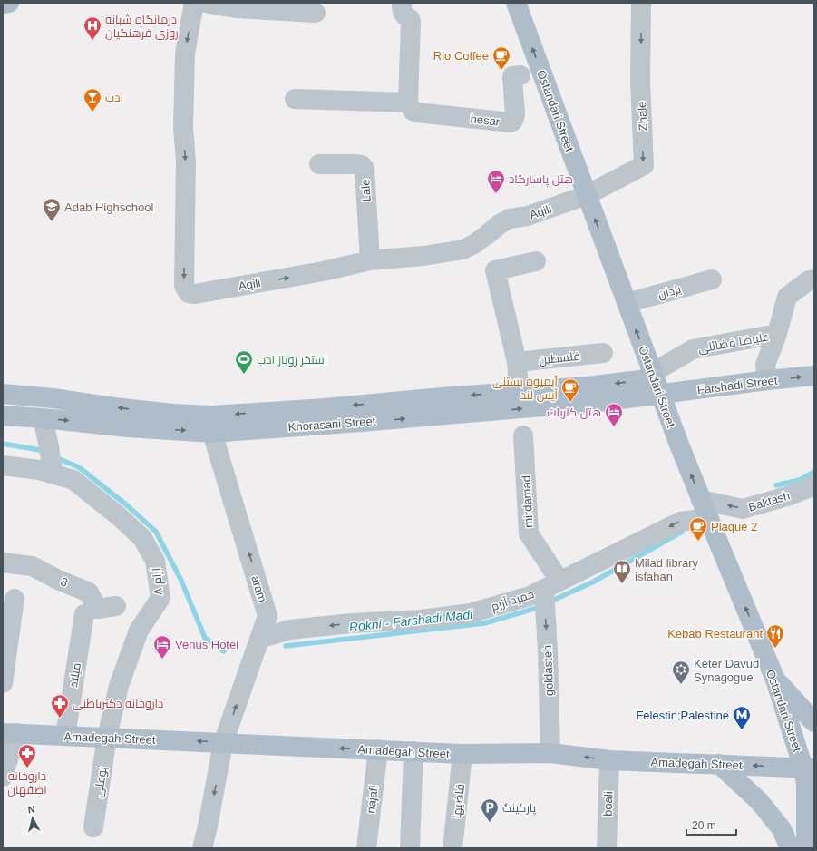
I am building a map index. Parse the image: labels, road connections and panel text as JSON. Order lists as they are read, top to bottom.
{
  "streets": {
    "main road": [
      "Ostandari Street",
      "Farshadi Street",
      "Khorasani Street",
      "Amadegah Street"
    ],
    "street": [
      "Zhale",
      "hesar",
      "Lale",
      "Aqili",
      "یزدان",
      "علیرضا فضائلی",
      "فلسطین",
      "Baktash",
      "mirdamad",
      "8",
      "۸ آرام",
      "aram",
      "حمید آزرم",
      "goldasteh",
      "میلاد",
      "بوعلی",
      "najafi",
      "قاضیها",
      "boali"
    ]
  },
  "crossings": [
    ["Ostandari Street", "Zhale"],
    ["Ostandari Street", "Aqili"],
    ["Ostandari Street", "یزدان"],
    ["Ostandari Street", "علیرضا فضائلی"],
    ["Ostandari Street", "Farshadi Street"],
    ["Ostandari Street", "Khorasani Street"],
    ["Ostandari Street", "Baktash"],
    ["Ostandari Street", "حمید آزرم"],
    ["Ostandari Street", "Amadegah Street"],
    ["Zhale", "Aqili"],
    ["Lale", "Aqili"],
    ["علیرضا فضائلی", "Farshadi Street"],
    ["علیرضا فضائلی", "Khorasani Street"],
    ["Farshadi Street", "Khorasani Street"],
    ["Khorasani Street", "aram"],
    ["mirdamad", "حمید آزرم"],
    ["mirdamad", "goldasteh"],
    ["۸ آرام", "Amadegah Street"],
    ["۸ آرام", "بوعلی"],
    ["aram", "حمید آزرم"],
    ["aram", "Amadegah Street"],
    ["حمید آزرم", "goldasteh"],
    ["goldasteh", "Amadegah Street"],
    ["میلاد", "Amadegah Street"],
    ["Amadegah Street", "بوعلی"],
    ["Amadegah Street", "najafi"],
    ["Amadegah Street", "قاضیها"],
    ["Amadegah Street", "boali"]
  ],
  "one_way": [
    "Ostandari Street",
    "Zhale",
    "Baktash",
    "حمید آزرم",
    "goldasteh",
    "Amadegah Street"
  ],
  "water": ["Rokni - Farshadi Madi"],
  "places": {
    "hospital": ["درمانگاه شبانه روزی فرهنگیان"],
    "cafe": ["Rio Coffee", "آبمیوه بستنی آیس لند", "Plaque 2"],
    "bar": ["ادب"],
    "hotel": ["هتل پاسارگاد", "هتل کاربات", "Venus Hotel"],
    "school or university": ["Adab Highschool"],
    "sports": ["استخر روباز ادب"],
    "library": ["Milad library isfahan"],
    "restaurant": ["Kebab Restaurant"],
    "synagogue": ["Keter Davud Synagogue"],
    "pharmacy": ["داروخانه دکترباطنی", "داروخانه اصفهان"],
    "metro station": ["Felestin;Palestine"],
    "parking": ["پارکینگ"]
  },
  "scale_bar": "20 m",
  "north": "top"
}
